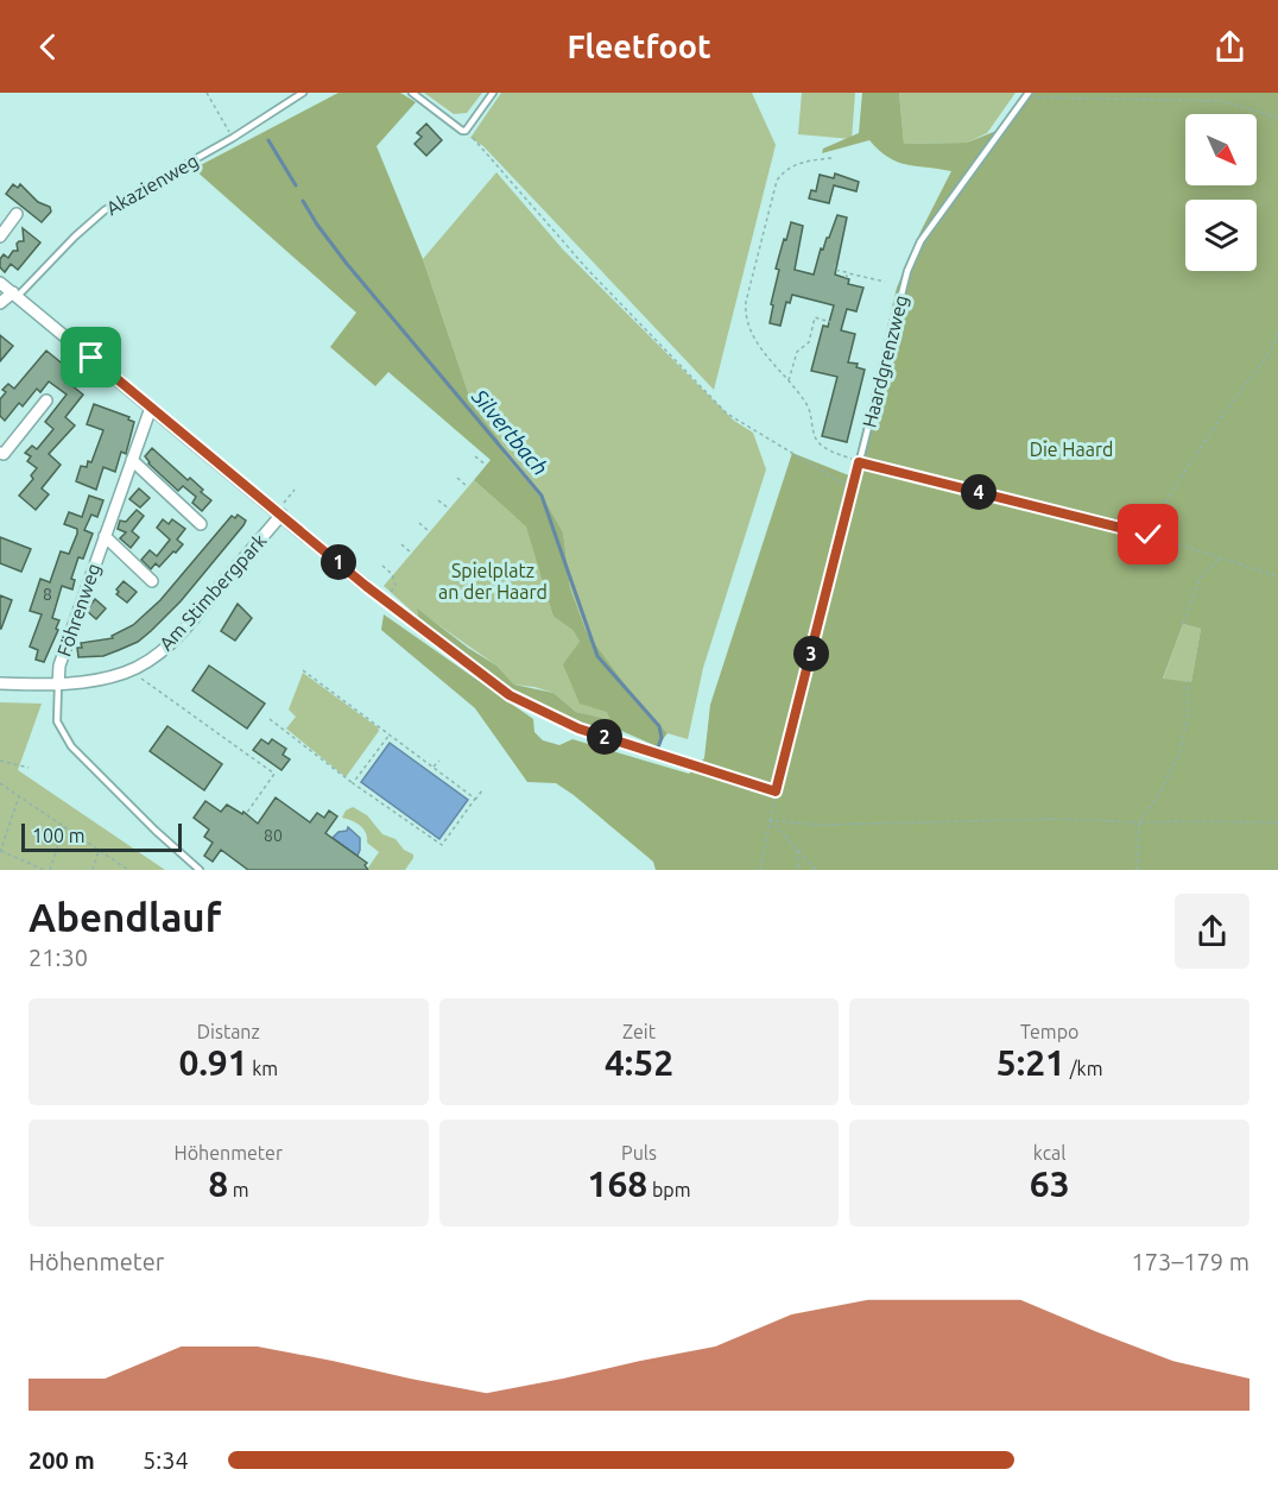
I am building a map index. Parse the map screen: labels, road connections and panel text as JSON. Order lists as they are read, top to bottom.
{
  "streets": {
    "street": ["Am Stimbergpark", "Föhrenweg"],
    "lane": ["Akazienweg", "Haardgrenzweg"]
  },
  "crossings": [
    ["Am Stimbergpark", "Föhrenweg"]
  ],
  "water": ["Silvertbach"],
  "parks": ["Die Haard", "Spielplatz an der Haard"],
  "house_numbers": ["8", "80"],
  "scale_bar": "100 m",
  "north": "bottom right",
  "page": {
    "header": "Fleetfoot",
    "pins": [
      "4",
      "1",
      "3",
      "2"
    ],
    "scale": "100 m",
    "heading": ["Abendlauf", "21:30"],
    "stats": [
      ["Distanz", "0.91 km"],
      ["Zeit", "4:52"],
      ["Tempo", "5:21 /km"],
      ["Höhenmeter", "8 m"],
      ["Puls", "168 bpm"],
      ["kcal", "63"]
    ],
    "chart": ["Höhenmeter", "173–179 m"],
    "list": [
      {
        "name": "200 m",
        "note": "5:34"
      }
    ]
  }
}
